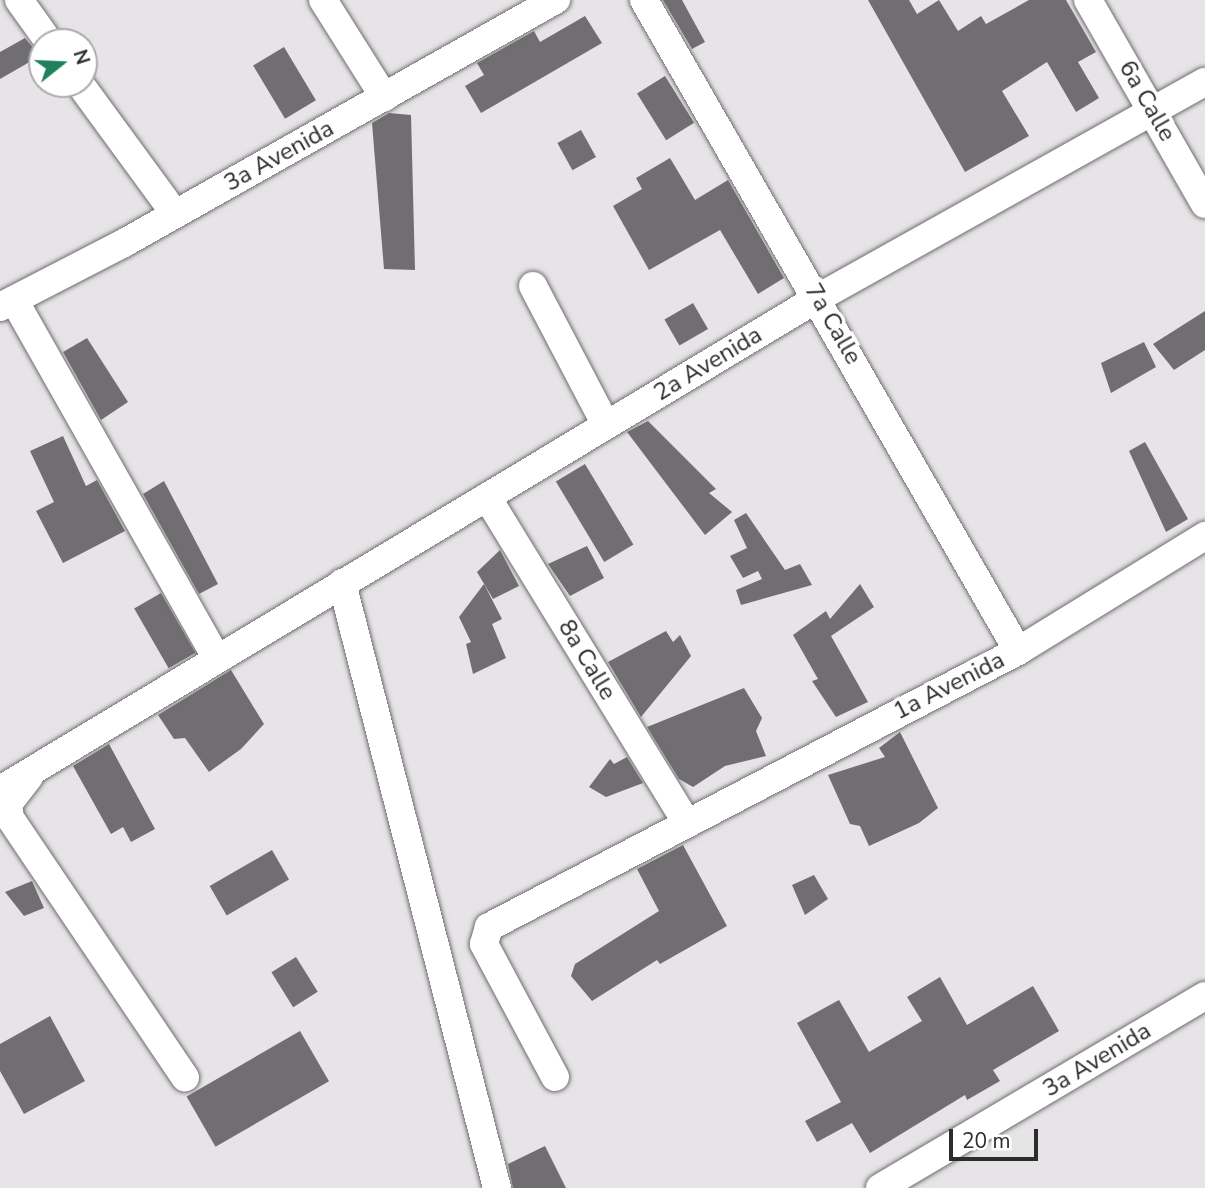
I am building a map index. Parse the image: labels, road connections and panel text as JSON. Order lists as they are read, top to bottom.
{
  "streets": {
    "street": [
      "6a Calle",
      "3a Avenida",
      "7a Calle",
      "2a Avenida",
      "8a Calle",
      "1a Avenida"
    ]
  },
  "crossings": [
    ["6a Calle", "2a Avenida"],
    ["7a Calle", "2a Avenida"],
    ["7a Calle", "1a Avenida"],
    ["2a Avenida", "8a Calle"],
    ["8a Calle", "1a Avenida"]
  ],
  "scale_bar": "20 m",
  "north": "right"
}
